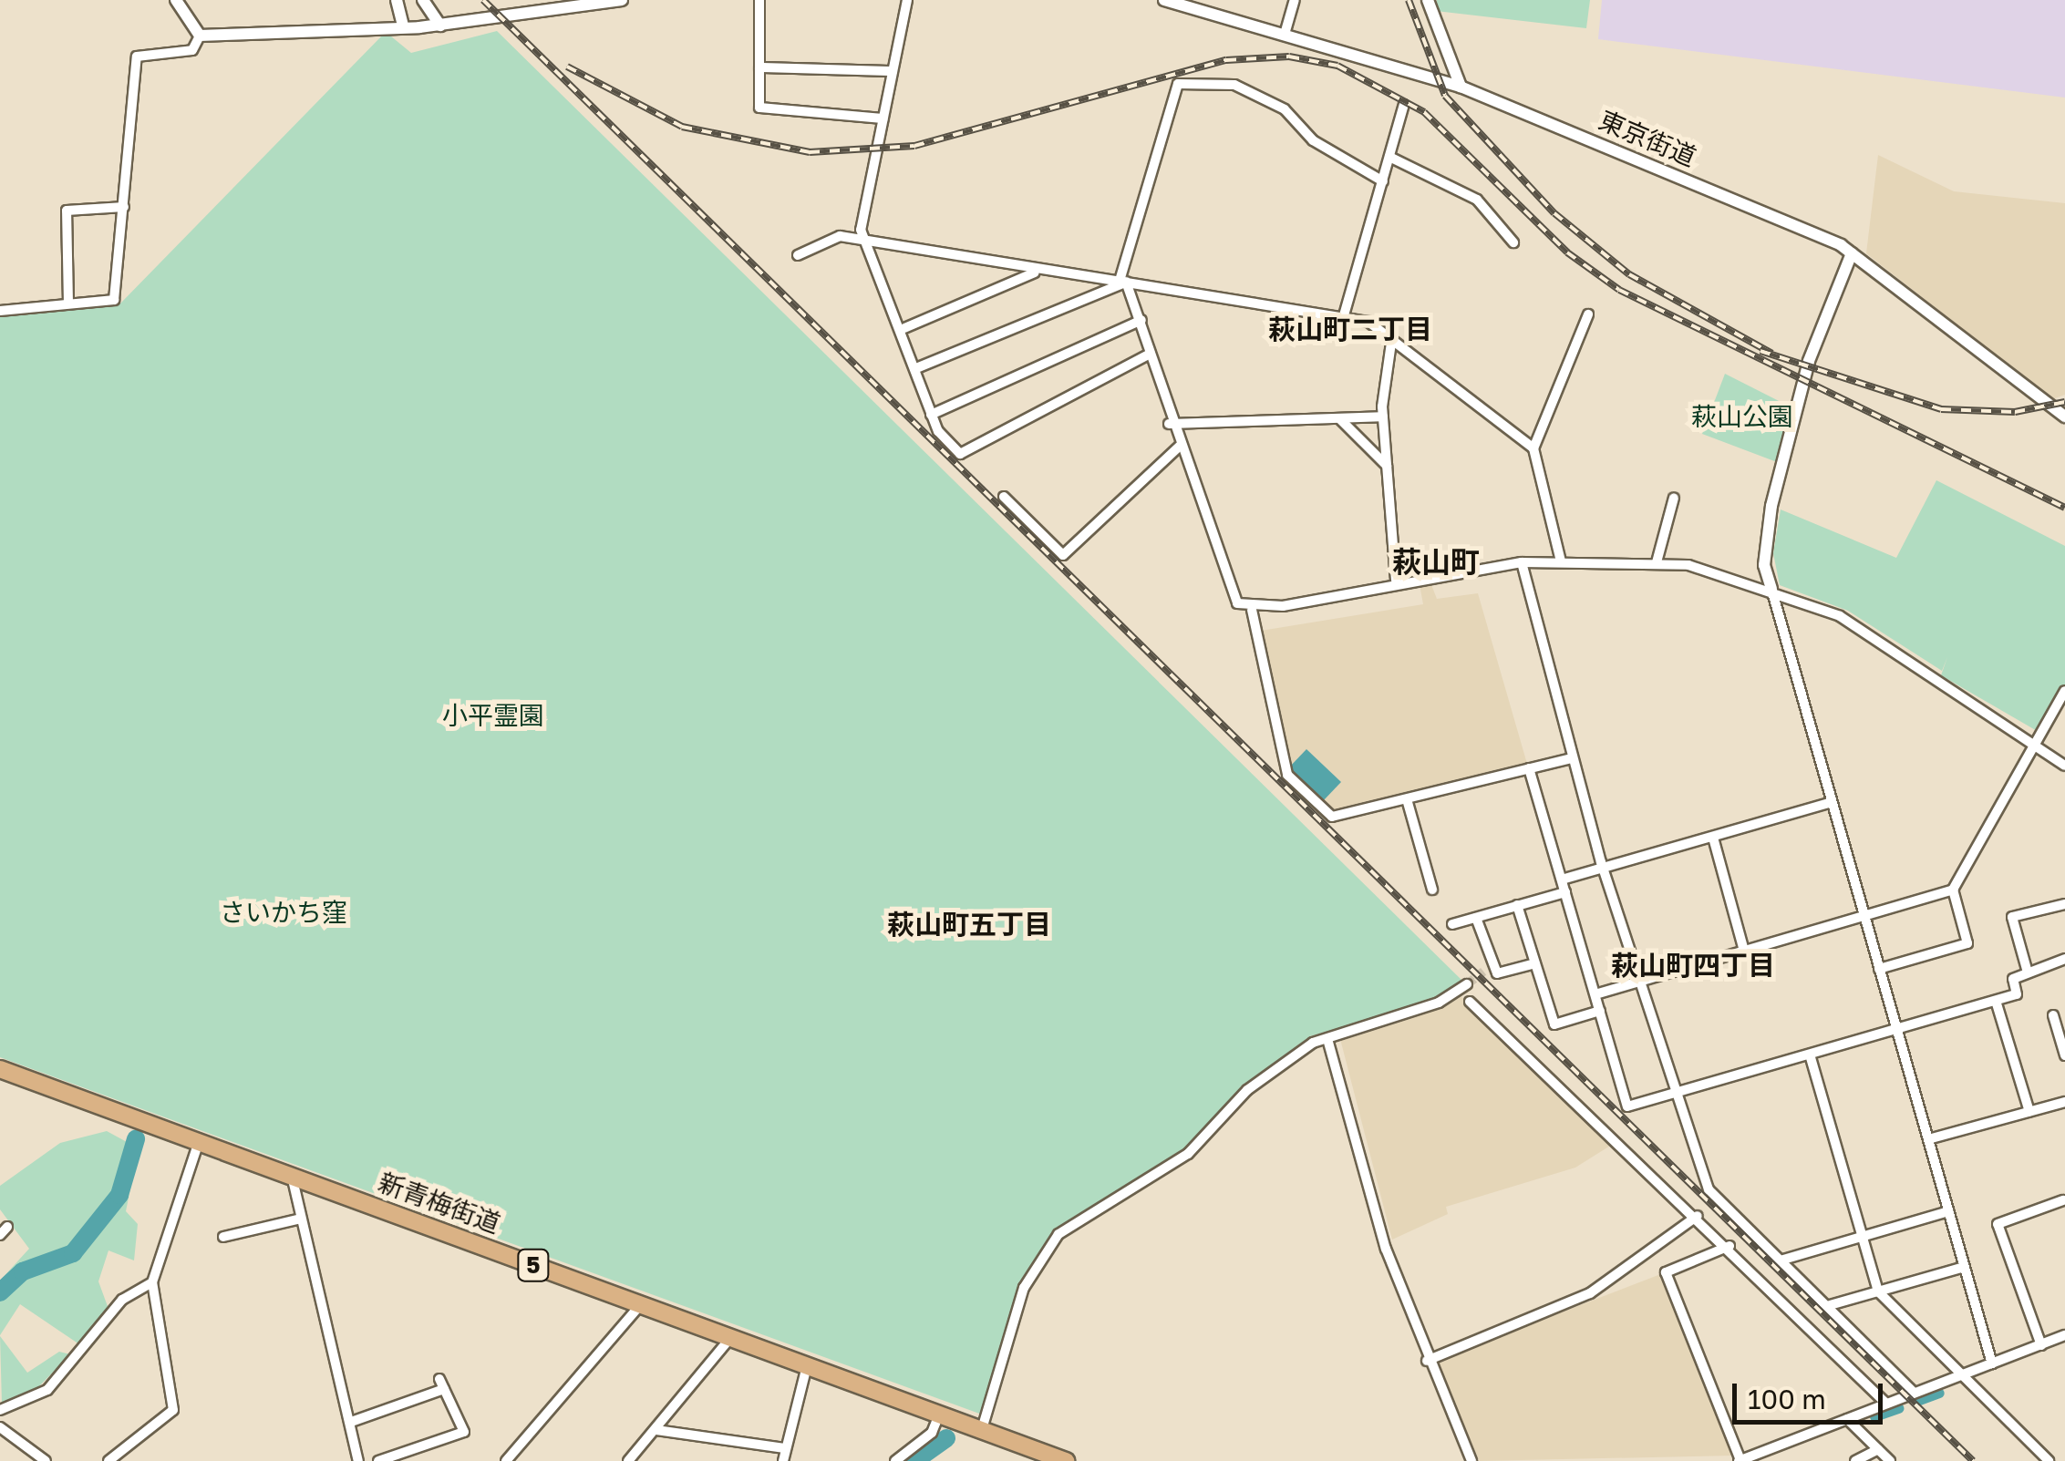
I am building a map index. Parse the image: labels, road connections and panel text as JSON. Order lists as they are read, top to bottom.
{
  "streets": {
    "main road": ["新青梅街道", "5"],
    "street": ["東京街道"]
  },
  "districts": [
    "萩山町二丁目",
    "萩山町",
    "萩山町五丁目",
    "萩山町四丁目"
  ],
  "parks": ["萩山公園", "小平霊園", "さいかち窪"],
  "scale_bar": "100 m"
}
